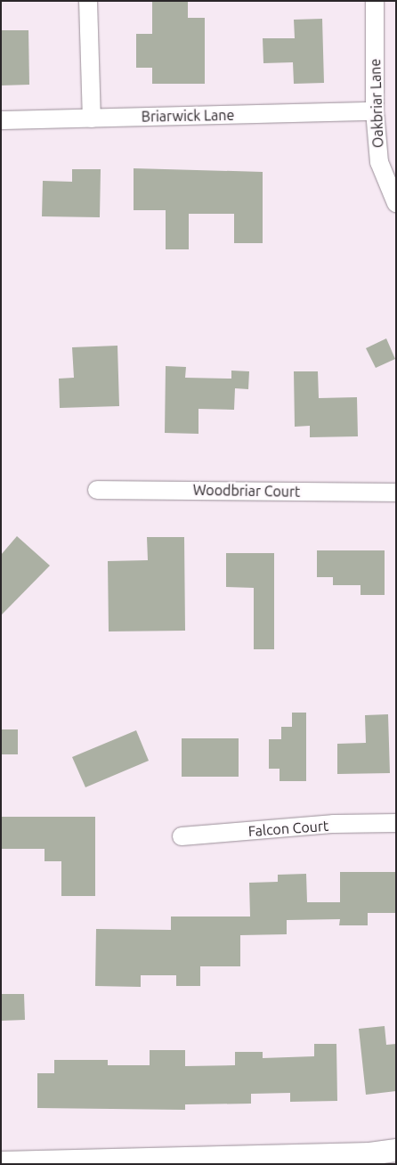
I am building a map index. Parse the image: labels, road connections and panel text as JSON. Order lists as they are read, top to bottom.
{
  "streets": {
    "street": [
      "Oakbriar Lane",
      "Briarwick Lane",
      "Woodbriar Court",
      "Falcon Court"
    ]
  },
  "crossings": [
    ["Oakbriar Lane", "Briarwick Lane"]
  ]
}
